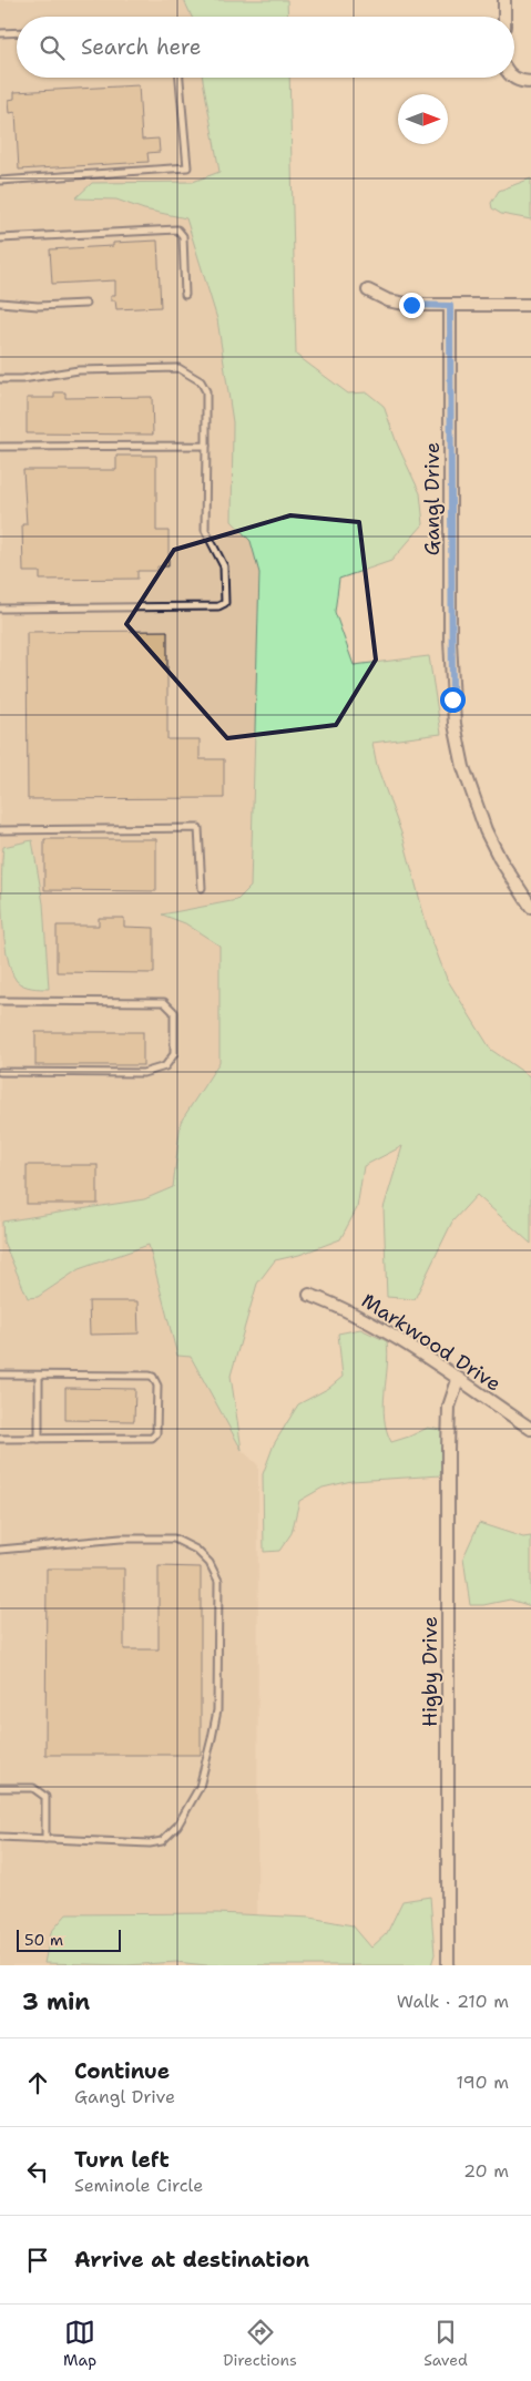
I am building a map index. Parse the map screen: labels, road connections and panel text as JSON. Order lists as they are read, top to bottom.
{
  "streets": {
    "street": ["Gangl Drive", "Markwood Drive", "Higby Drive"]
  },
  "crossings": [
    ["Markwood Drive", "Higby Drive"]
  ],
  "scale_bar": "50 m",
  "north": "right",
  "page": {
    "search": "Search here",
    "scale": "50 m",
    "heading": ["3 min", "Walk · 210 m"],
    "list": [
      ["Continue", "Gangl Drive", "190 m"],
      ["Turn left", "Seminole Circle", "20 m"],
      "Arrive at destination"
    ],
    "nav": ["Map", "Directions", "Saved"]
  }
}
